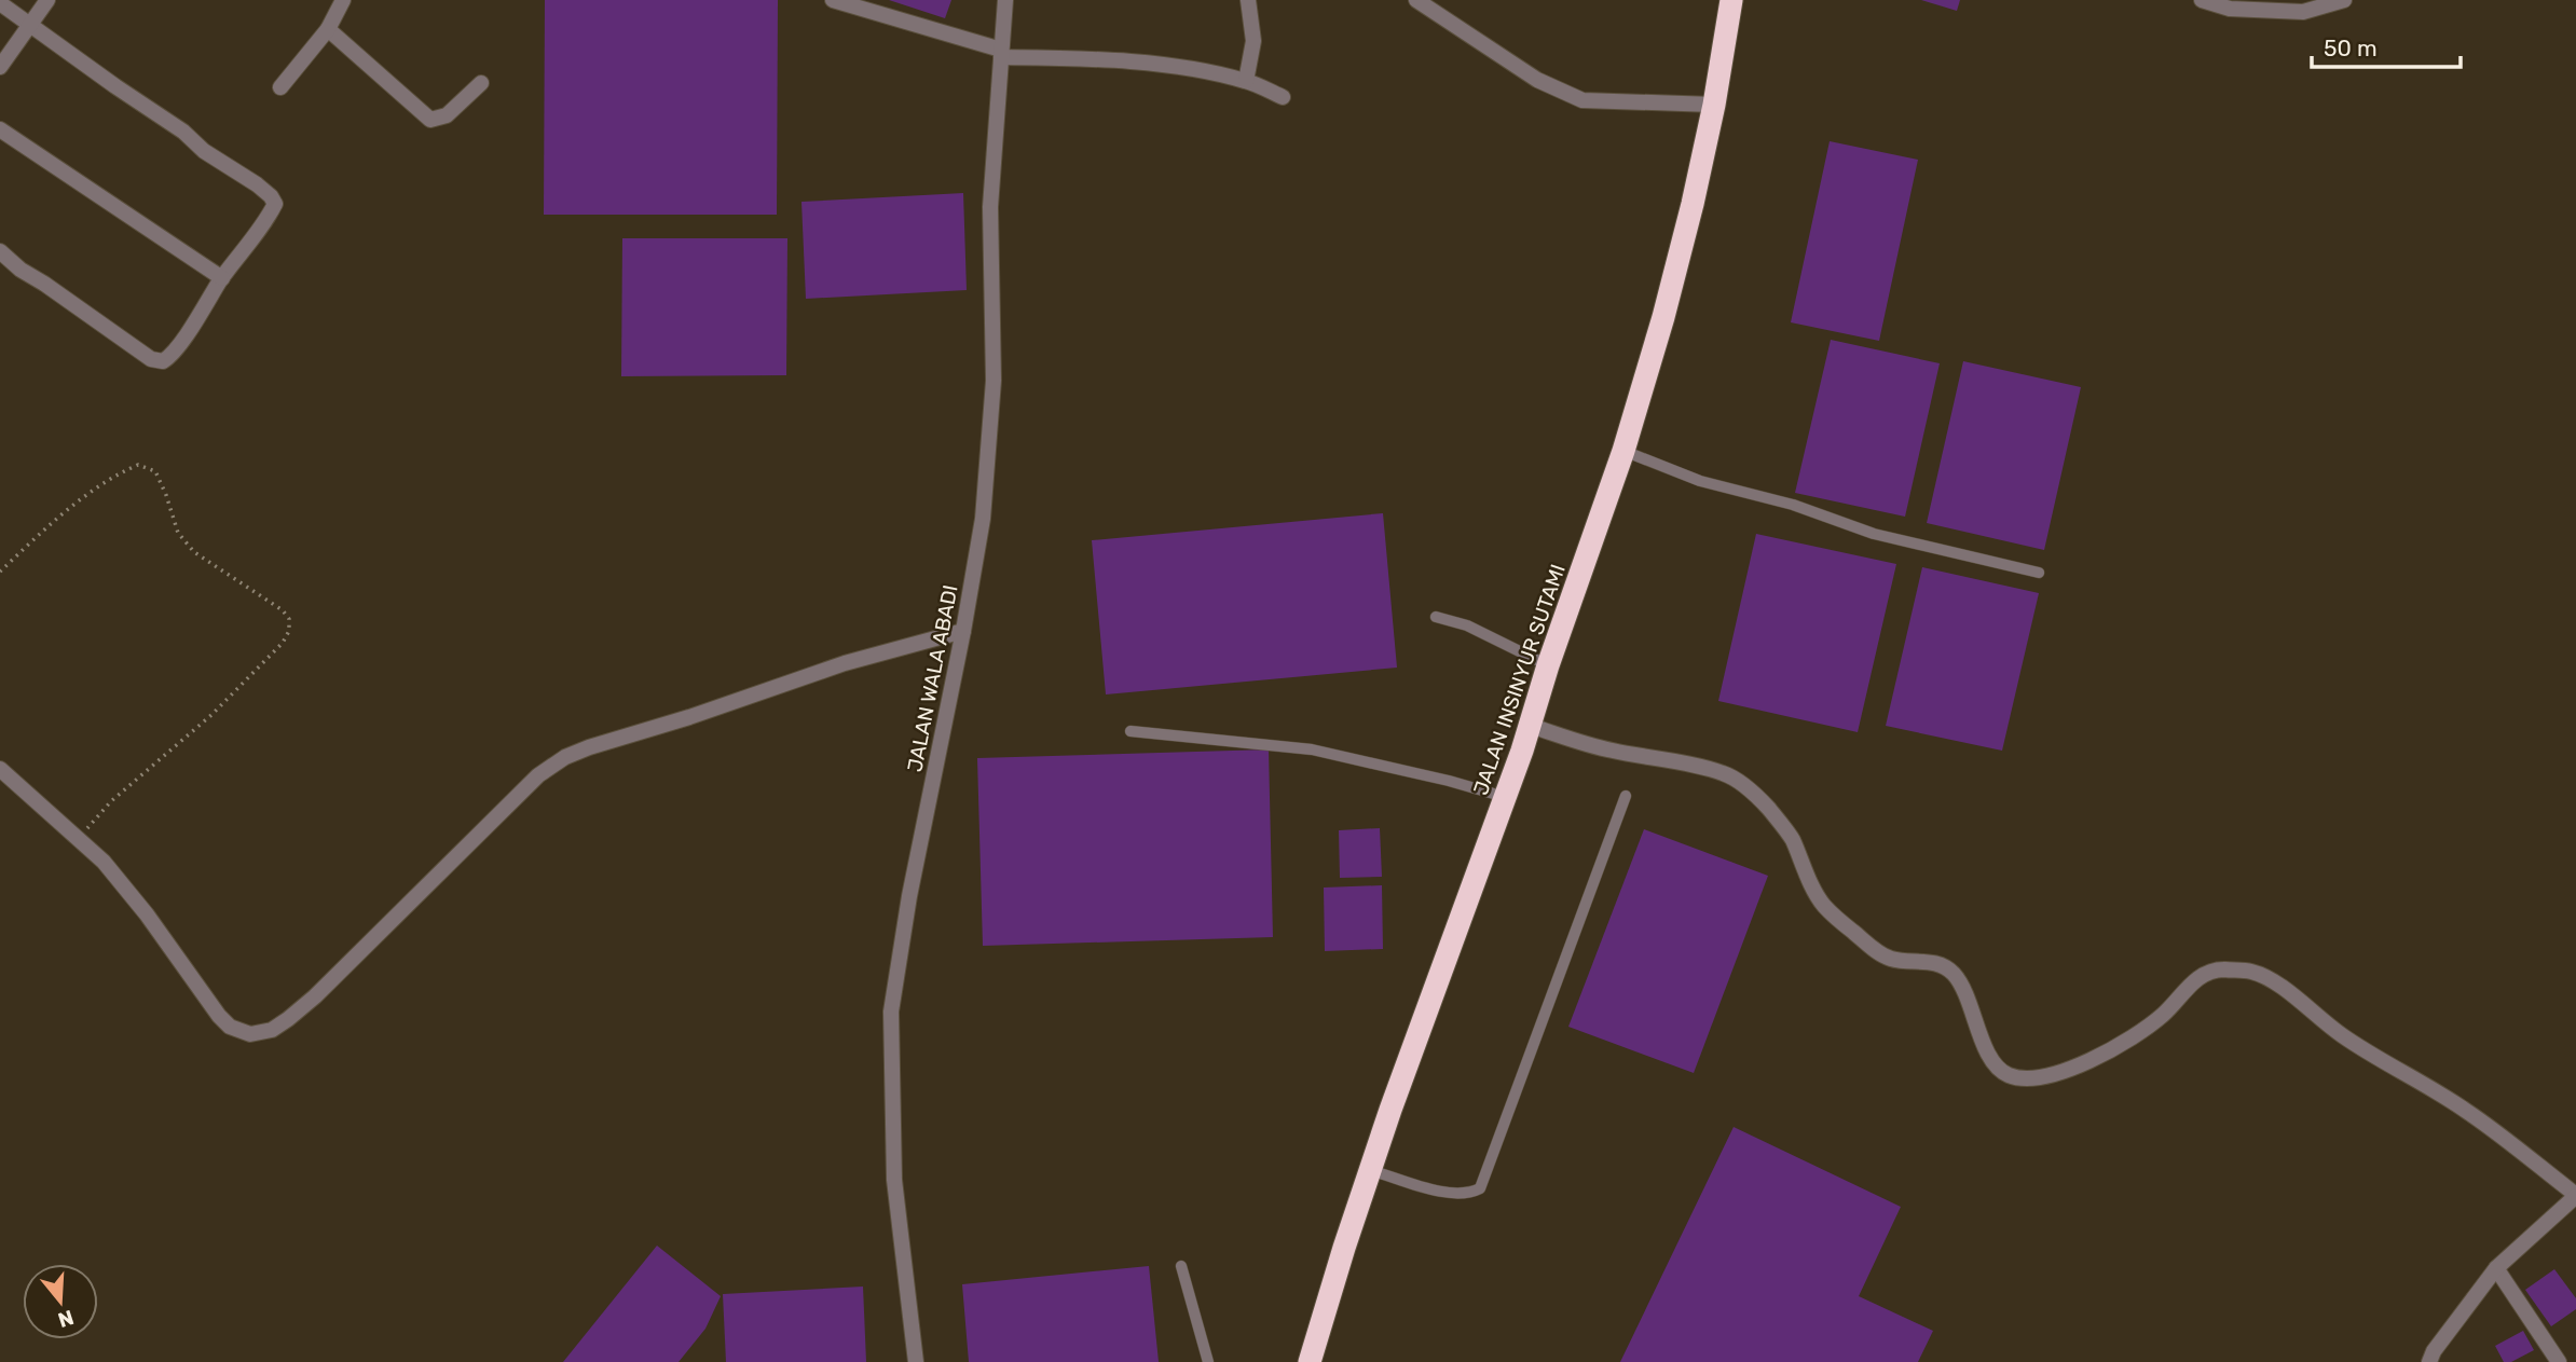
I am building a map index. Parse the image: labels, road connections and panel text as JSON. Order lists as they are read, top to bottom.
{
  "streets": {
    "highway": ["JALAN INSINYUR SUTAMI"],
    "street": ["JALAN WALA ABADI"]
  },
  "scale_bar": "50 m",
  "north": "bottom"
}
